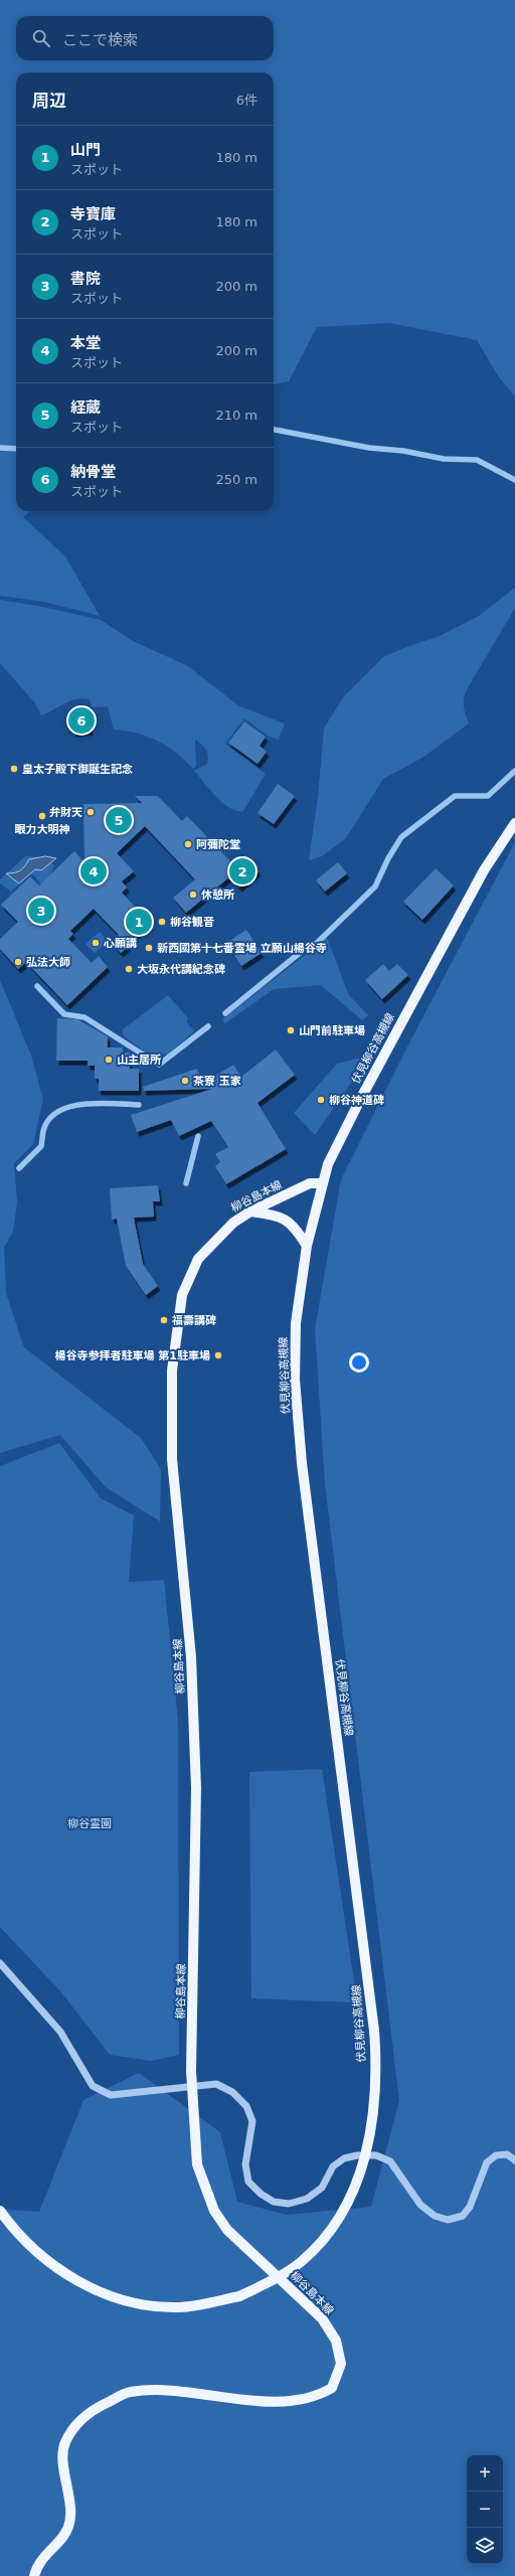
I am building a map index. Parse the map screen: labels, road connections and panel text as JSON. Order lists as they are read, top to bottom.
{
  "streets": {
    "main road": ["伏見柳谷高槻線", "柳谷島本線"]
  },
  "crossings": [
    ["伏見柳谷高槻線", "柳谷島本線"]
  ],
  "parks": ["柳谷霊園"],
  "places": [
    "皇太子殿下御誕生記念",
    "弁財天",
    "眼力大明神",
    "阿彌陀堂",
    "休憩所",
    "柳谷観音",
    "心願講",
    "新西國第十七番霊場 立願山楊谷寺",
    "弘法大師",
    "大坂永代講紀念碑",
    "山門前駐車場",
    "山主居所",
    "茶寮 玉家",
    "柳谷神道碑",
    "福壽講碑",
    "楊谷寺参拝者駐車場 第1駐車場"
  ],
  "page": {
    "search": "ここで検索",
    "heading": ["周辺", "6件"],
    "list": [
      {
        "mark": "1",
        "name": "山門",
        "note": "スポット",
        "value": "180 m"
      },
      {
        "mark": "2",
        "name": "寺寶庫",
        "note": "スポット",
        "value": "180 m"
      },
      {
        "mark": "3",
        "name": "書院",
        "note": "スポット",
        "value": "200 m"
      },
      {
        "mark": "4",
        "name": "本堂",
        "note": "スポット",
        "value": "200 m"
      },
      {
        "mark": "5",
        "name": "経蔵",
        "note": "スポット",
        "value": "210 m"
      },
      {
        "mark": "6",
        "name": "納骨堂",
        "note": "スポット",
        "value": "250 m"
      }
    ],
    "pins": [
      "6",
      "5",
      "2",
      "4",
      "3",
      "1"
    ],
    "map_buttons": ["+", "−"]
  }
}
